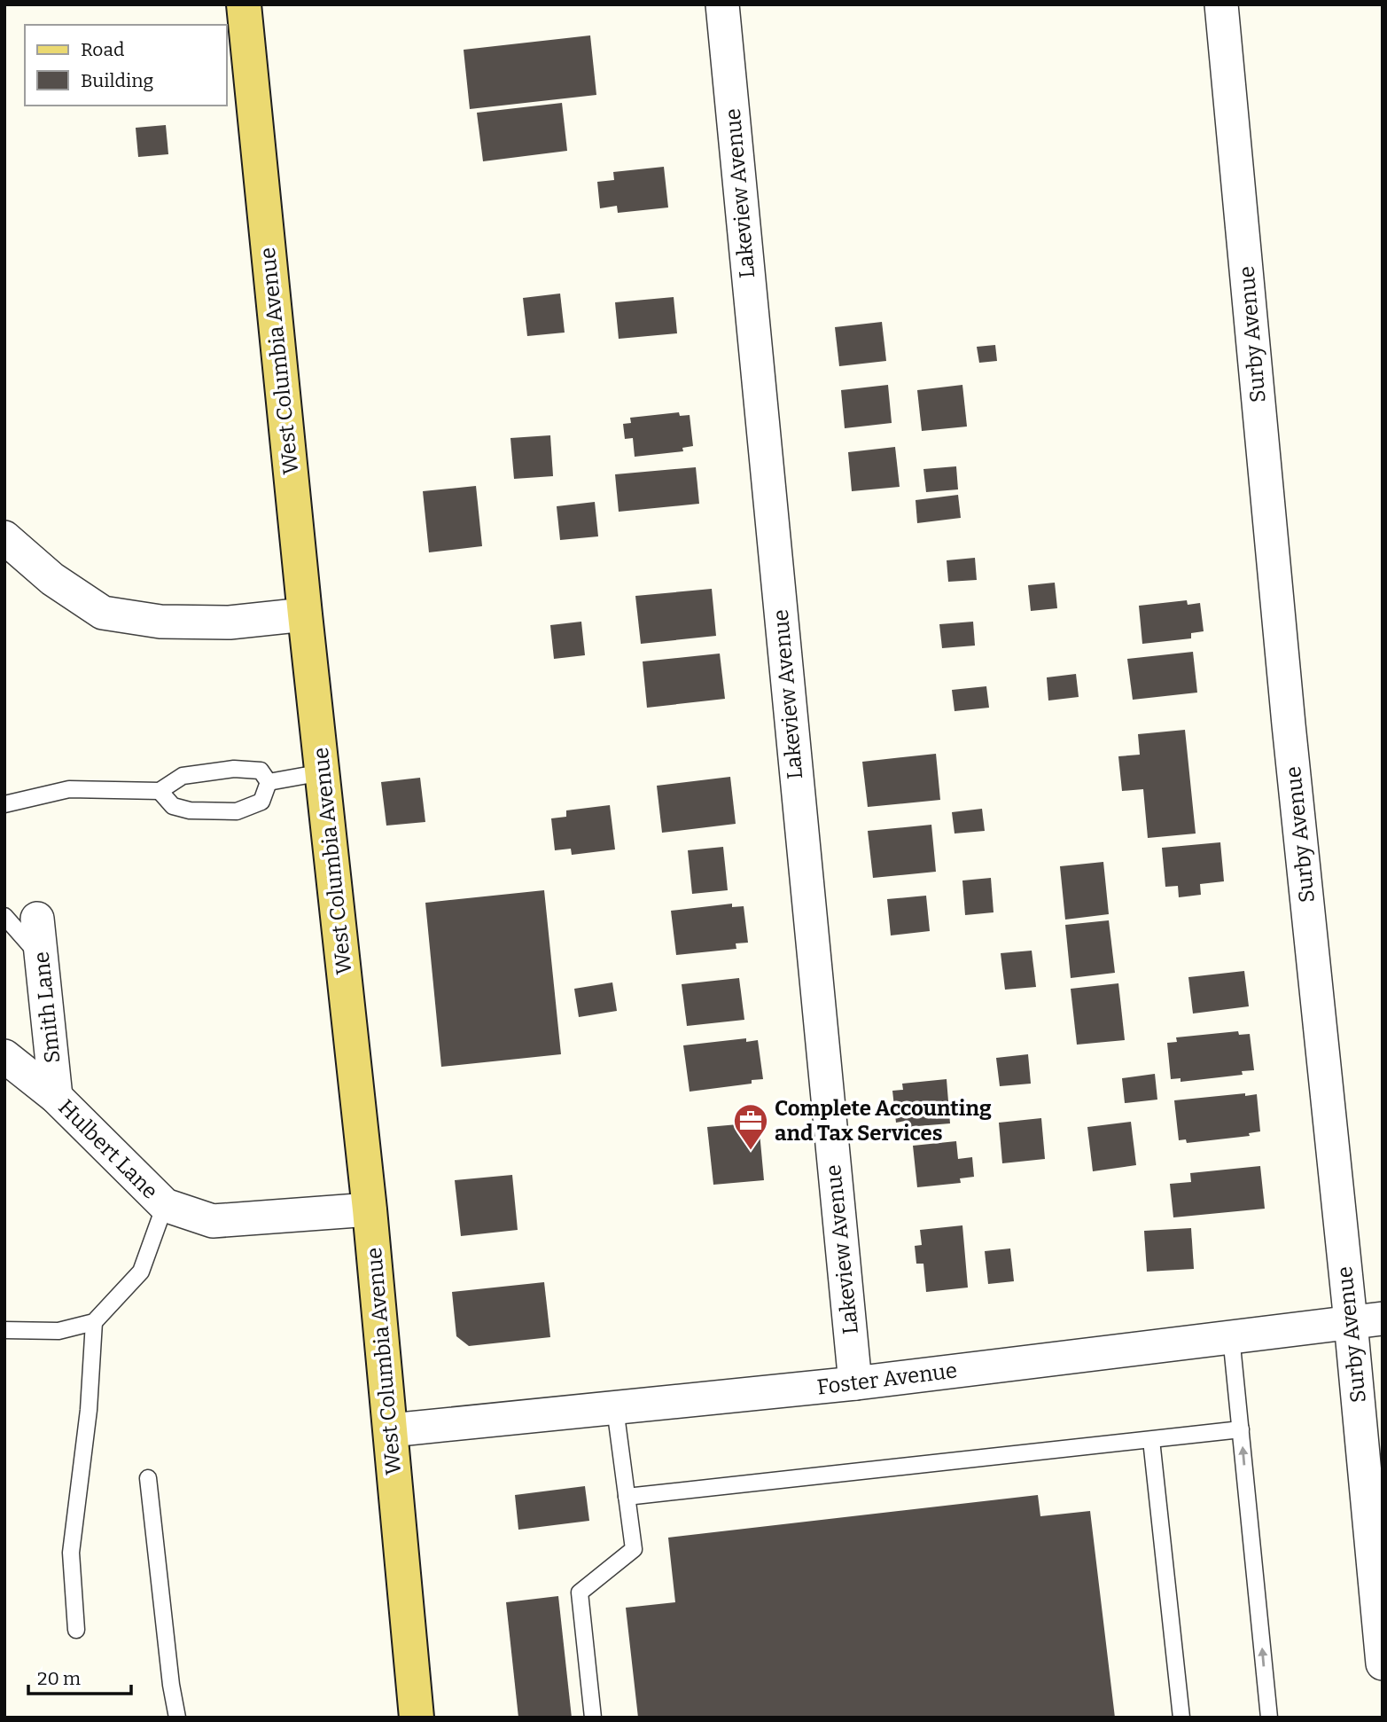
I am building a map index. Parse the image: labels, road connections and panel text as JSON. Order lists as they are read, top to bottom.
{
  "streets": {
    "main road": ["West Columbia Avenue"],
    "street": [
      "Lakeview Avenue",
      "Surby Avenue",
      "Smith Lane",
      "Hulbert Lane",
      "Foster Avenue"
    ]
  },
  "crossings": [
    ["Lakeview Avenue", "Foster Avenue"],
    ["Surby Avenue", "Foster Avenue"],
    ["West Columbia Avenue", "Hulbert Lane"],
    ["West Columbia Avenue", "Foster Avenue"],
    ["Smith Lane", "Hulbert Lane"]
  ],
  "places": {
    "office": ["Complete Accounting and Tax Services"]
  },
  "legend": ["Road", "Building"],
  "scale_bar": "20 m"
}
